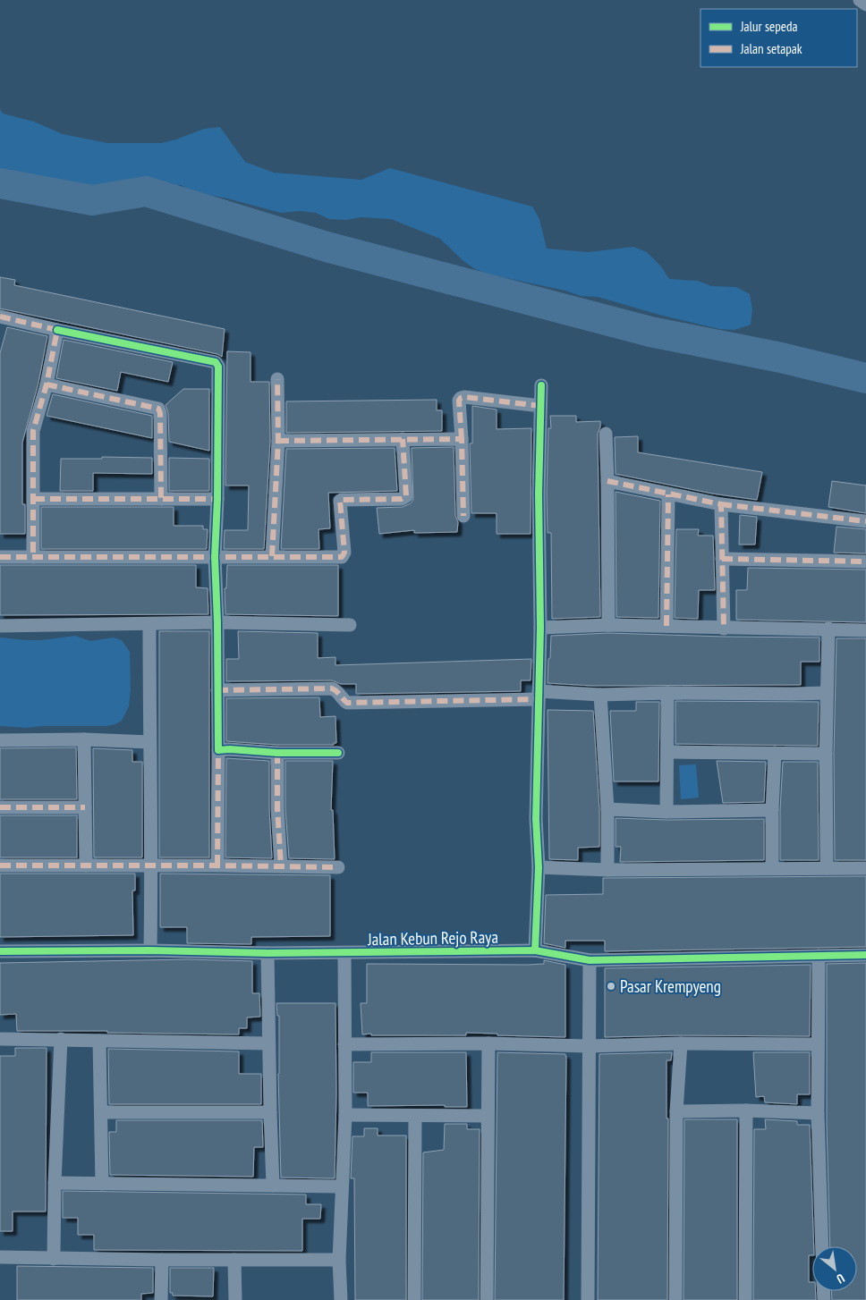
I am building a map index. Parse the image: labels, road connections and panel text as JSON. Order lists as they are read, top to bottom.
{
  "streets": {
    "street": ["Jalan Kebun Rejo Raya"]
  },
  "places": ["Pasar Krempyeng"],
  "legend": ["Jalur sepeda", "Jalan setapak"],
  "north": "bottom right"
}
